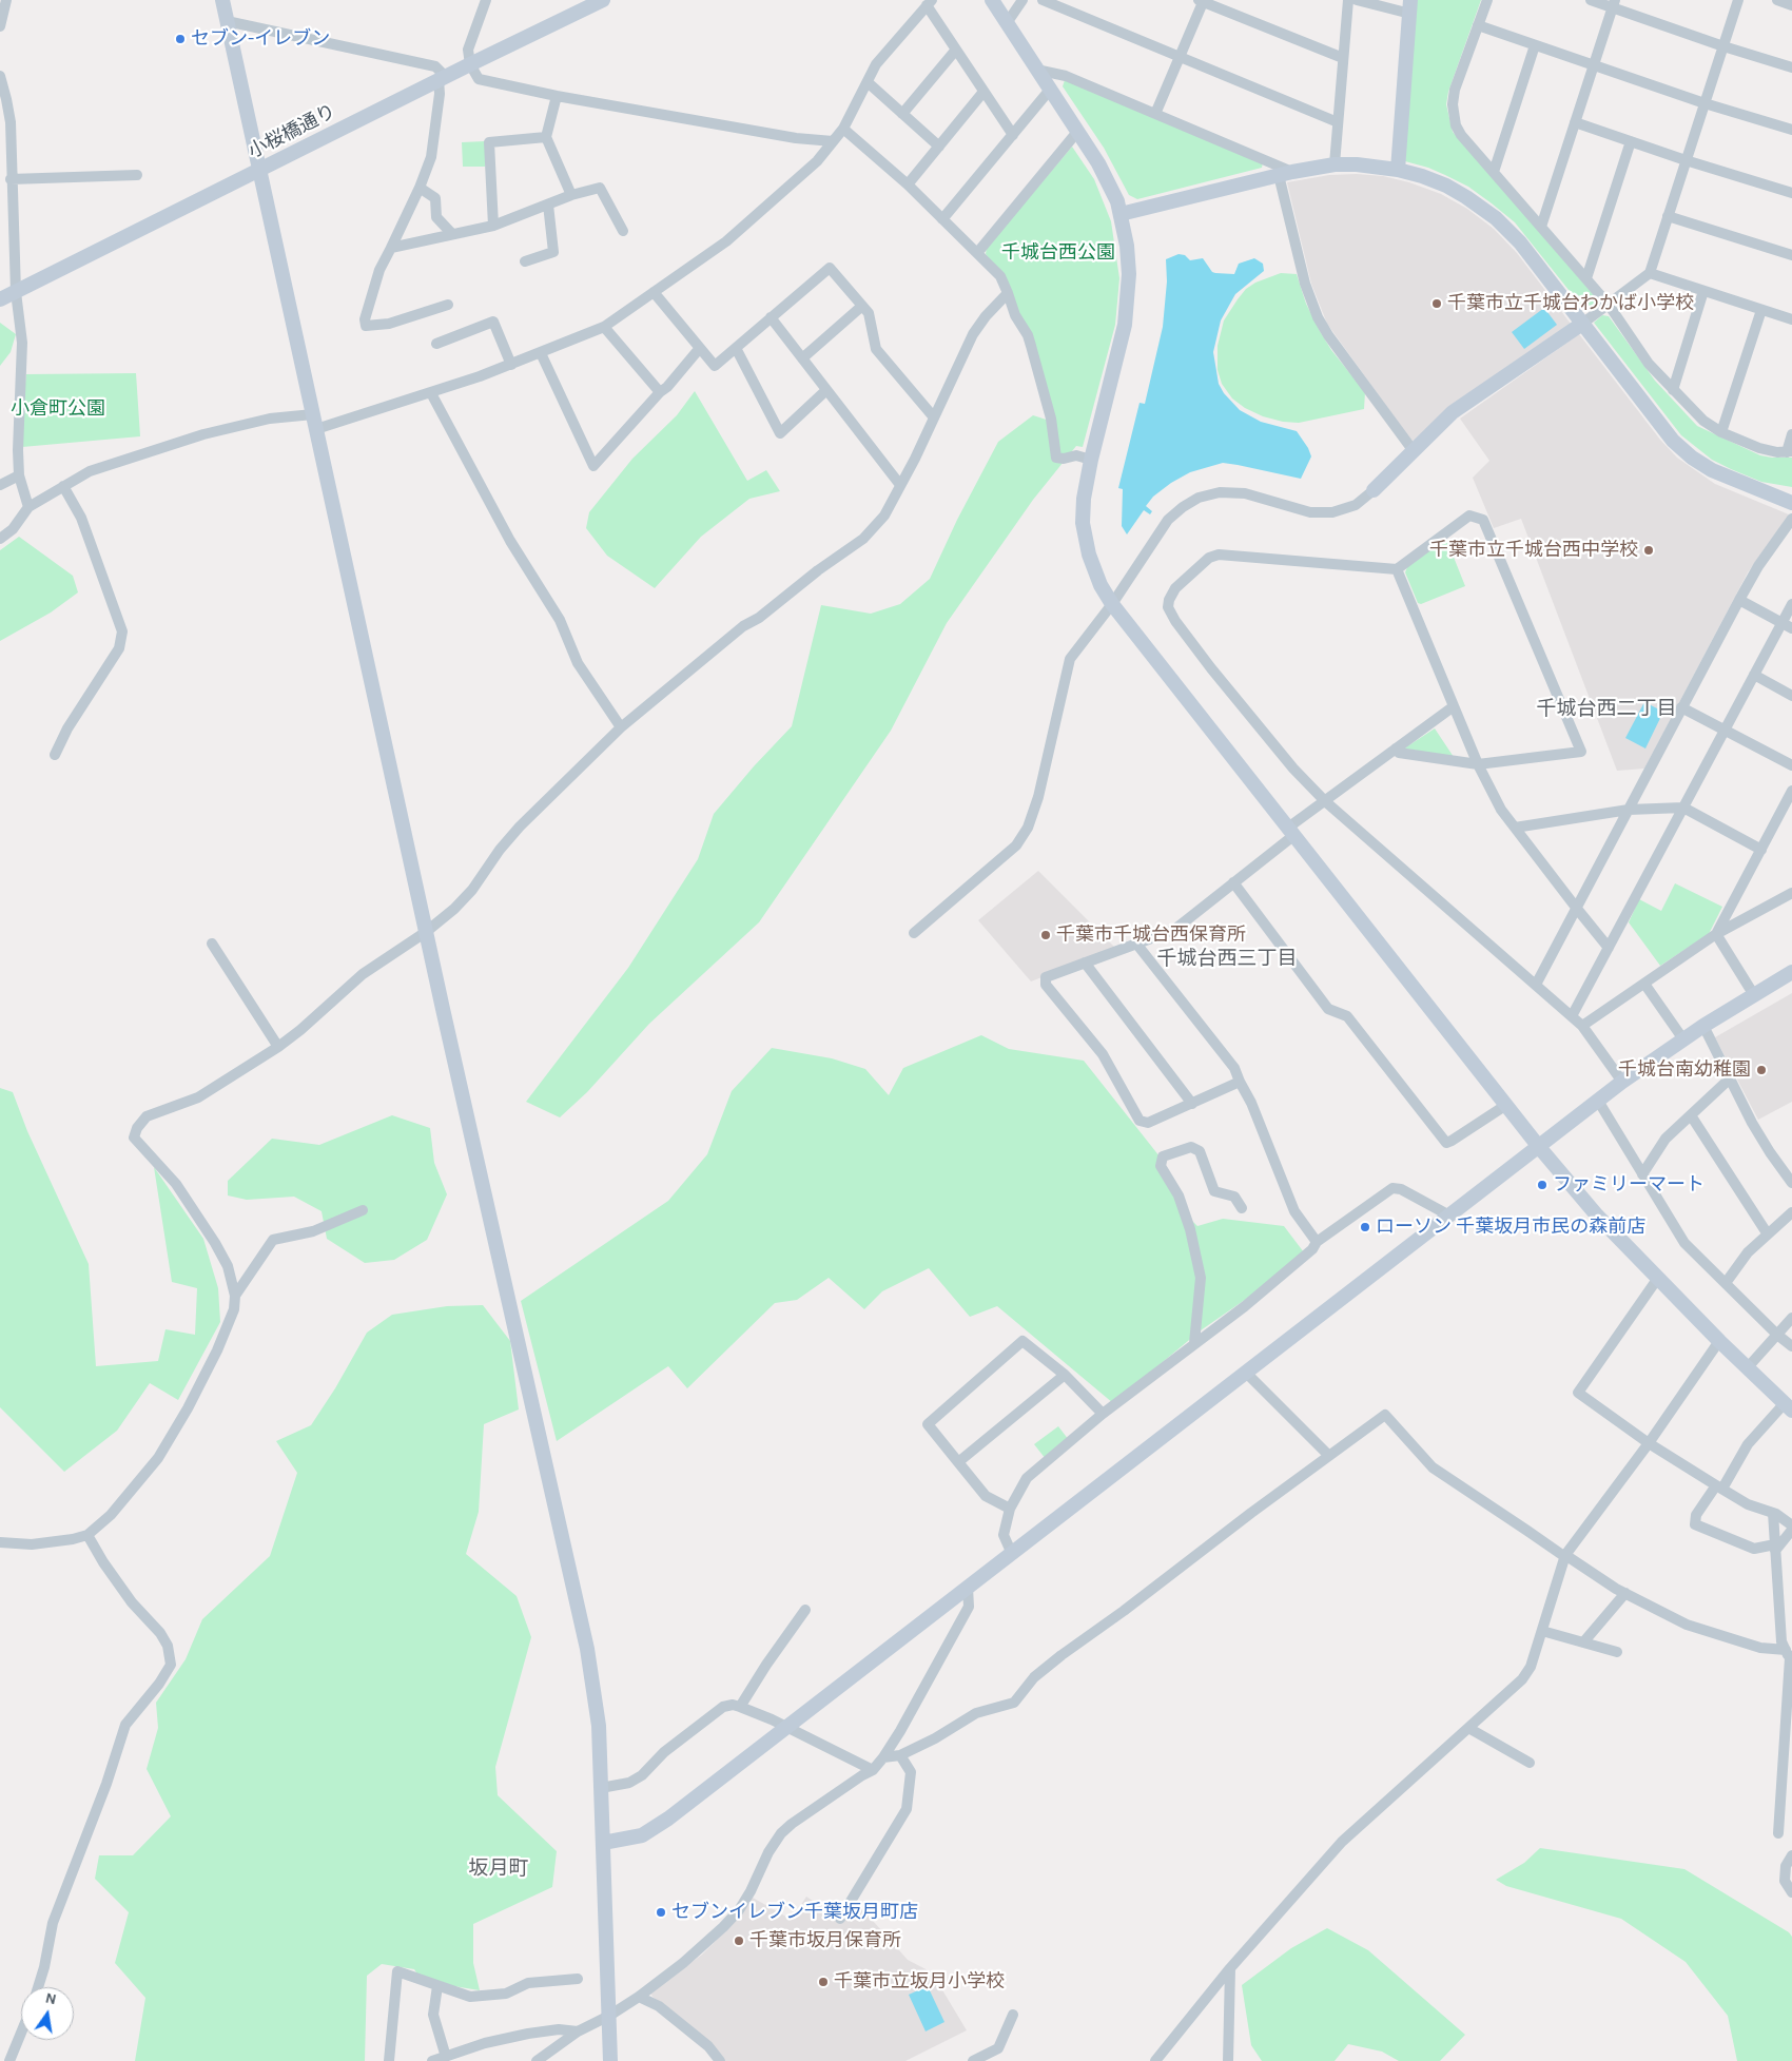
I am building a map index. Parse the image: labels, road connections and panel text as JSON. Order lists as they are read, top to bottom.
{
  "streets": {
    "street": ["小桜橋通り"]
  },
  "districts": ["千城台西二丁目", "千城台西三丁目", "坂月町"],
  "parks": ["千城台西公園", "小倉町公園"],
  "places": [
    "セブン-イレブン",
    "千葉市立千城台わかば小学校",
    "千葉市立千城台西中学校",
    "千葉市千城台西保育所",
    "千城台南幼稚園",
    "ファミリーマート",
    "ローソン 千葉坂月市民の森前店",
    "セブンイレブン千葉坂月町店",
    "千葉市坂月保育所",
    "千葉市立坂月小学校"
  ],
  "north": "top"
}
